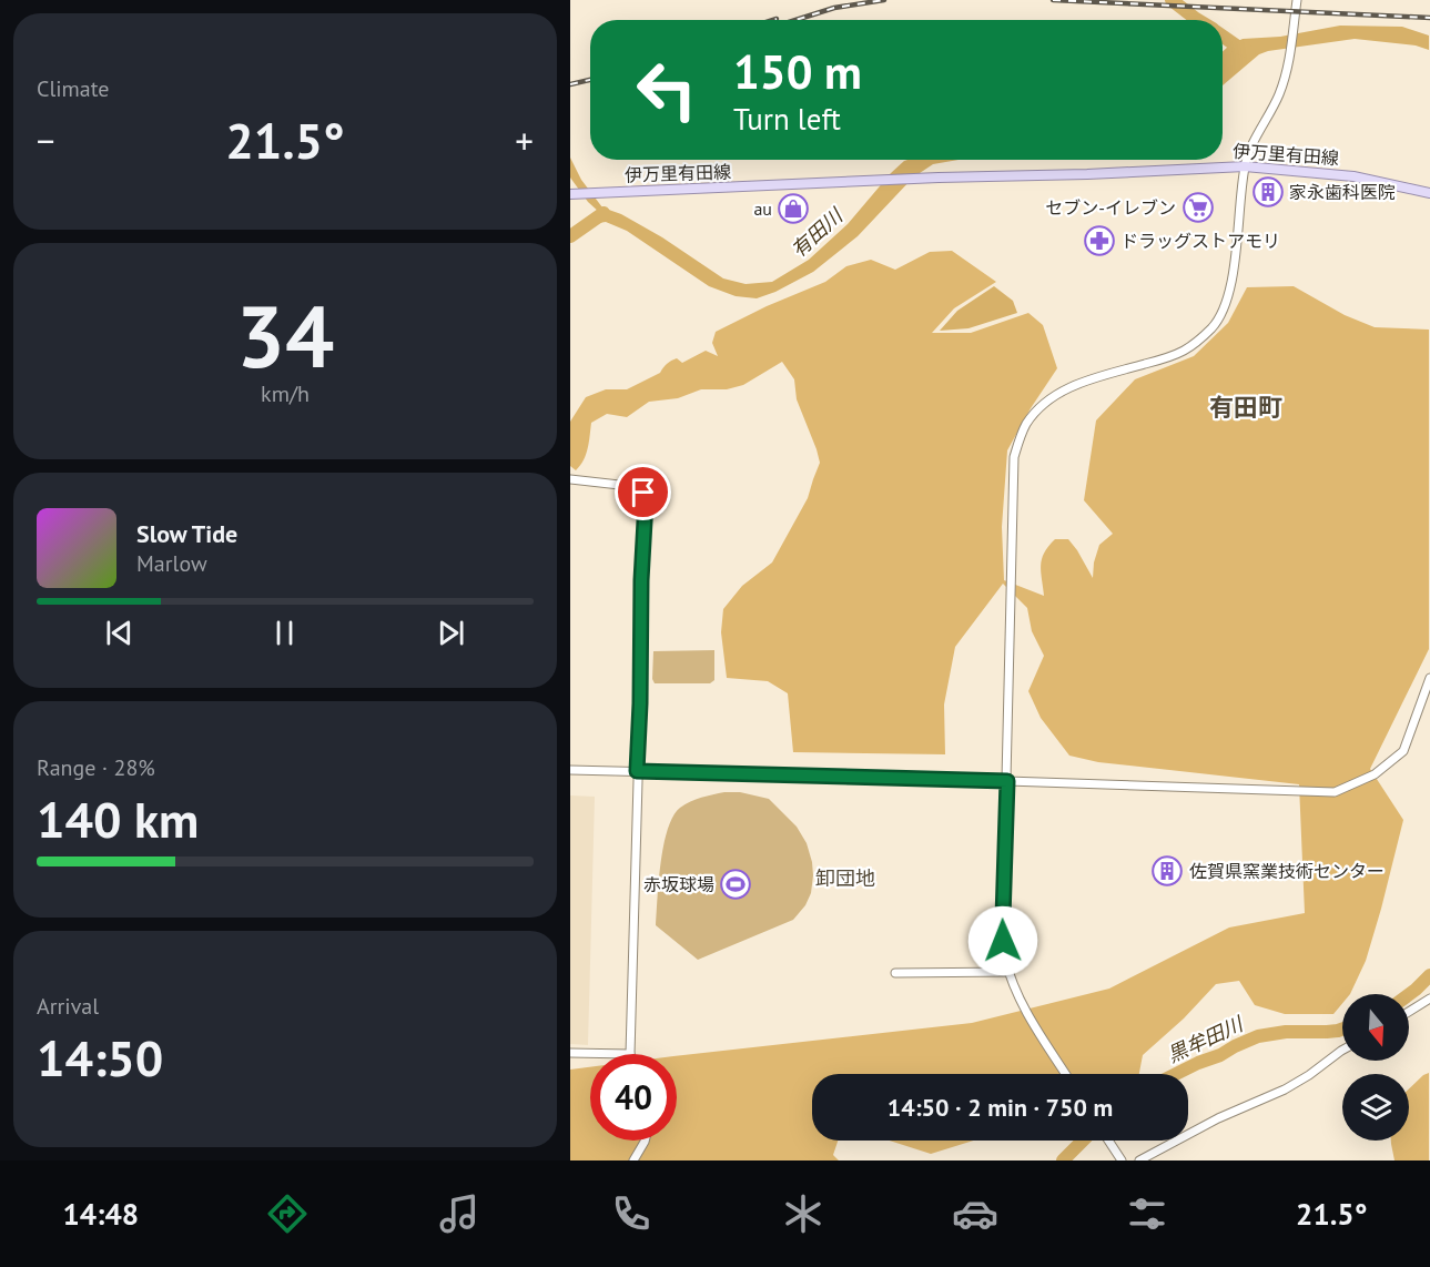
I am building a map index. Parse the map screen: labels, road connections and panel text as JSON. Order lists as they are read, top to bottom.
{
  "streets": {
    "main road": ["伊万里有田線"]
  },
  "districts": ["有田町", "卸団地"],
  "water": ["有田川", "黒牟田川"],
  "places": {
    "building": ["家永歯科医院", "佐賀県窯業技術センター"],
    "supermarket": ["セブン-イレブン"],
    "shop": ["au"],
    "pharmacy": ["ドラッグストアモリ"],
    "sports": ["赤坂球場"]
  },
  "north": "bottom",
  "page": {
    "tile": [
      "Climate",
      ["34", "km/h"],
      ["Range · 28%", "140 km"],
      ["Arrival", "14:50"]
    ],
    "turn": ["150 m", "Turn left"],
    "heat": ["−", "21.5°", "+"],
    "song": ["Slow Tide", "Marlow"],
    "limit": "40",
    "trip": "14:50 · 2 min · 750 m",
    "tabs": ["14:48", "21.5°"]
  }
}
